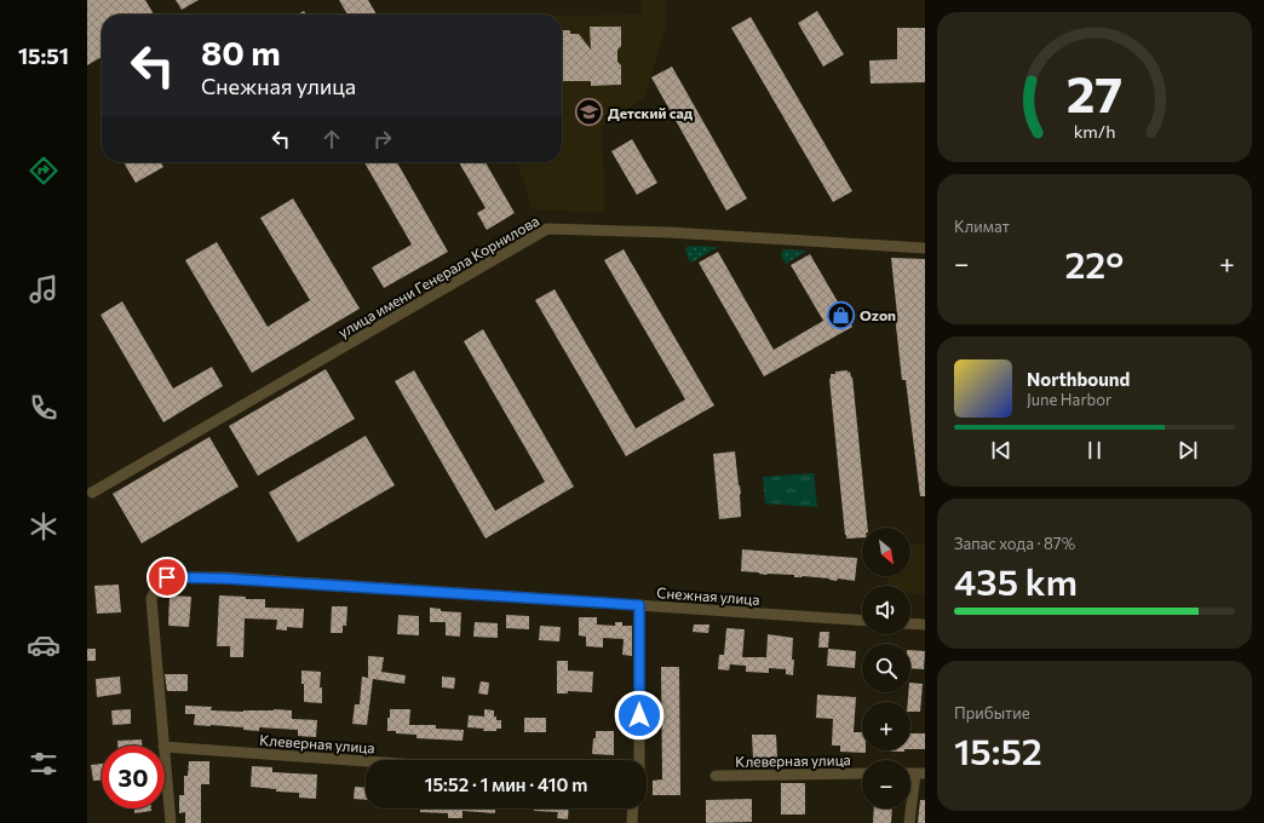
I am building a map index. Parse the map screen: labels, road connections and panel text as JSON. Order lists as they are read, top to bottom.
{
  "streets": {
    "street": ["улица имени Генерала Корнилова", "Снежная улица", "Клеверная улица"]
  },
  "places": {
    "school or university": ["Детский сад"],
    "shop": ["Ozon"]
  },
  "north": "bottom right",
  "page": {
    "tabs": "15:51",
    "turn": ["80 m", "Снежная улица"],
    "tile": [
      "Климат",
      ["Запас хода · 87%", "435 km"],
      ["Прибытие", "15:52"]
    ],
    "heat": ["−", "22°", "+"],
    "song": ["Northbound", "June Harbor"],
    "map_buttons": ["+", "−"],
    "limit": "30",
    "trip": "15:52 · 1 мин · 410 m",
    "gauge": ["27", "km/h"]
  }
}
